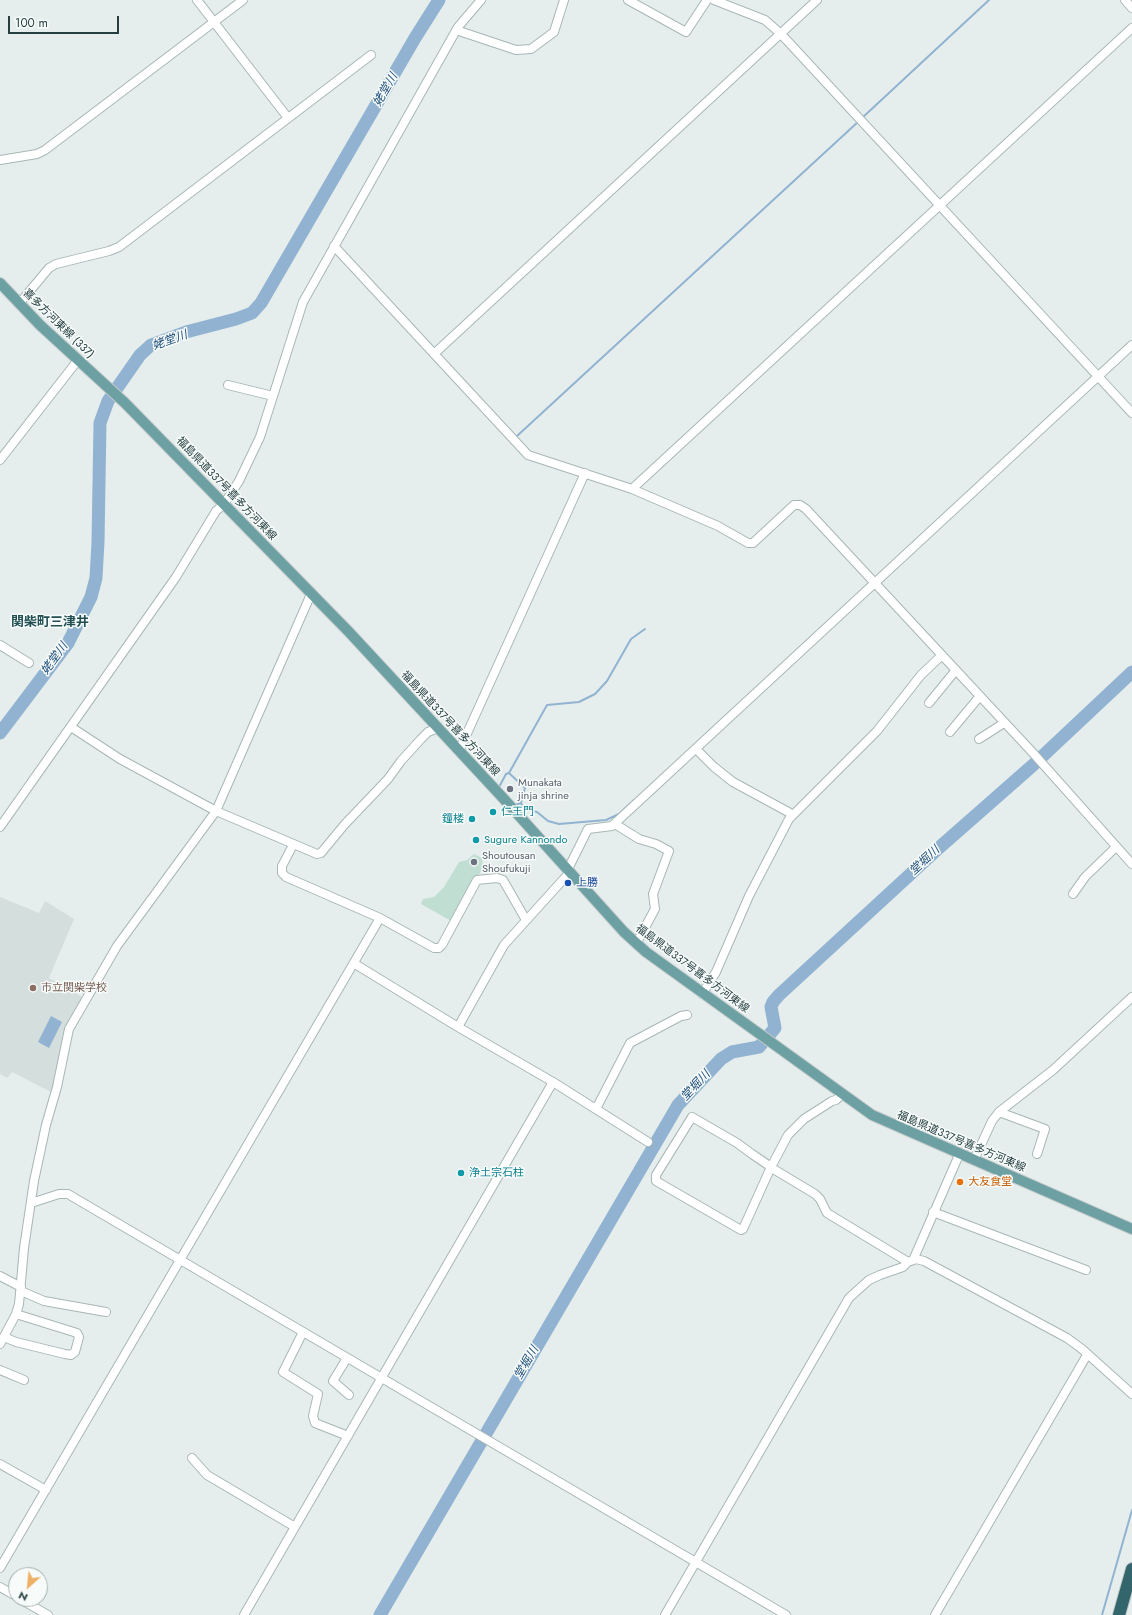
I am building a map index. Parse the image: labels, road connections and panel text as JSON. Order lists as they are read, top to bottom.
{
  "streets": {
    "main road": ["喜多方河東線 (337)", "福島県道337号喜多方河東線"]
  },
  "crossings": [
    ["喜多方河東線 (337)", "福島県道337号喜多方河東線"]
  ],
  "districts": ["関柴町三津井"],
  "water": ["姥堂川", "堂堀川"],
  "places": [
    "Munakata jinja shrine",
    "仁王門",
    "鐘楼",
    "Sugure Kannondo",
    "Shoutousan Shoufukuji",
    "上勝",
    "市立関柴学校",
    "浄土宗石柱",
    "大友食堂"
  ],
  "scale_bar": "100 m",
  "north": "bottom left"
}
